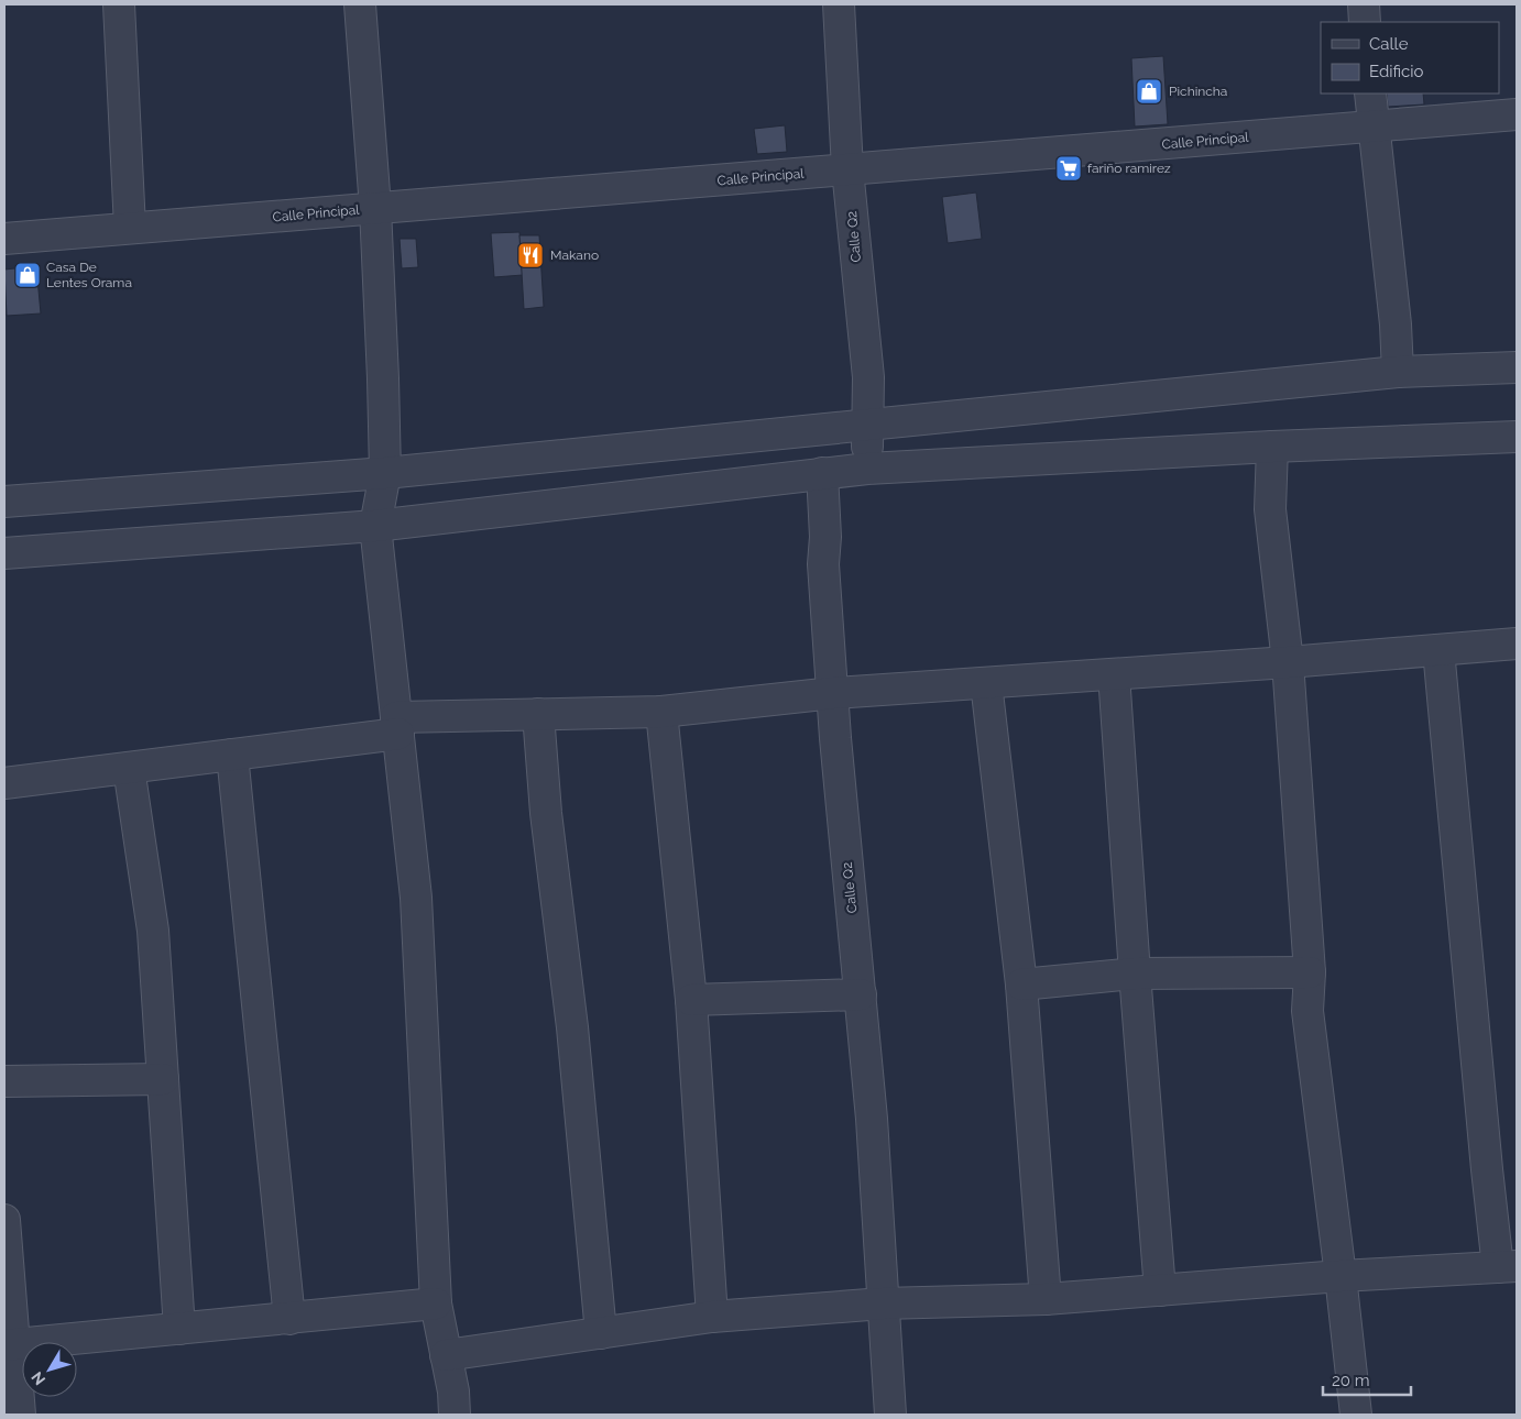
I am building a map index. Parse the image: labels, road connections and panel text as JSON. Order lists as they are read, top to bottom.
{
  "streets": {
    "street": ["Calle Principal", "Calle Q2"]
  },
  "crossings": [
    ["Calle Principal", "Calle Q2"]
  ],
  "places": {
    "shop": ["Pichincha", "Casa De Lentes Orama"],
    "supermarket": ["fariño ramirez"],
    "restaurant": ["Makano"]
  },
  "legend": ["Calle", "Edificio"],
  "scale_bar": "20 m",
  "north": "bottom left"
}
